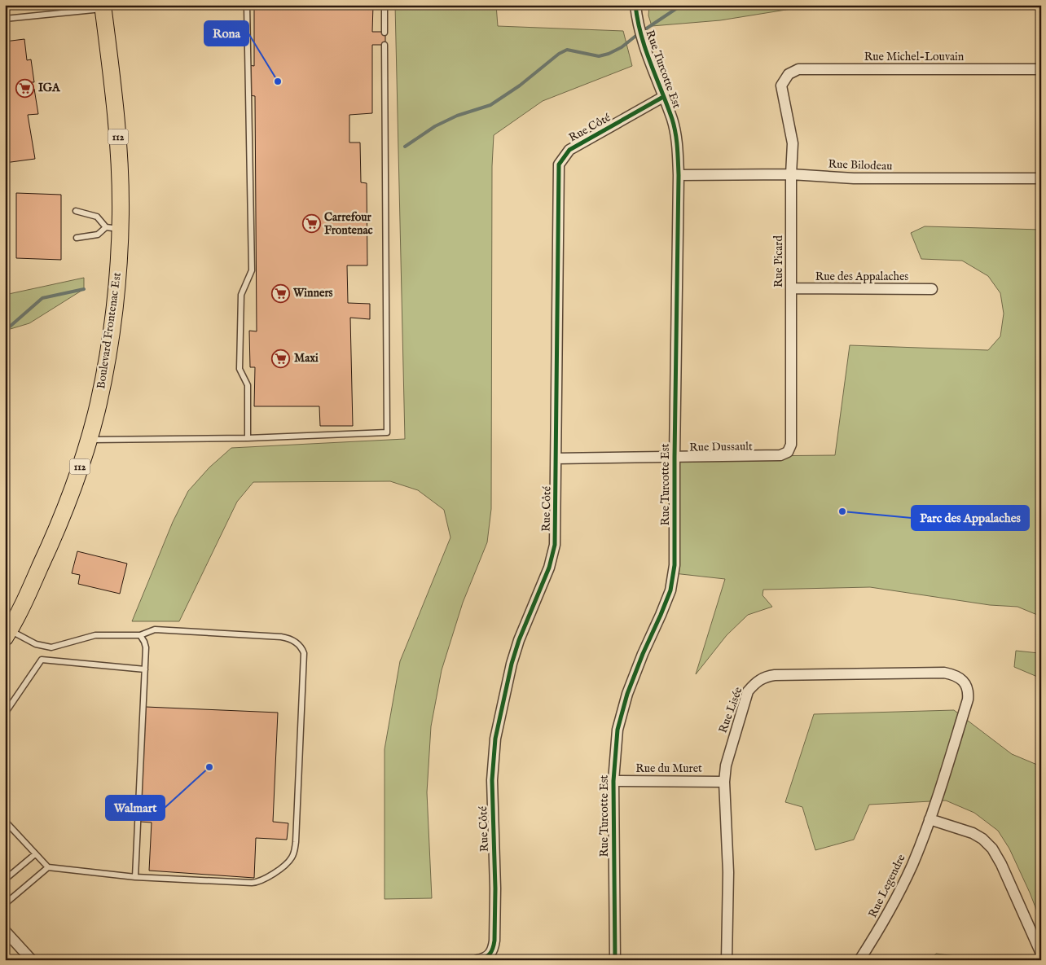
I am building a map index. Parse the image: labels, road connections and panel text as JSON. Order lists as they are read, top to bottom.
{
  "streets": {
    "main road": ["112", "Boulevard Frontenac Est"],
    "street": [
      "Rue Michel-Louvain",
      "Rue Turcotte Est",
      "Rue Côté",
      "Rue Bilodeau",
      "Rue Picard",
      "Rue des Appalaches",
      "Rue Dussault",
      "Rue Lisée",
      "Rue du Muret",
      "Rue Legendre"
    ]
  },
  "crossings": [
    ["Rue Michel-Louvain", "Rue Picard"],
    ["Rue Turcotte Est", "Rue Côté"],
    ["Rue Turcotte Est", "Rue Bilodeau"],
    ["Rue Turcotte Est", "Rue Dussault"],
    ["Rue Turcotte Est", "Rue du Muret"],
    ["Rue Côté", "Rue Dussault"],
    ["Rue Bilodeau", "Rue Picard"],
    ["Rue Picard", "Rue des Appalaches"],
    ["Rue Picard", "Rue Dussault"],
    ["Rue Lisée", "Rue du Muret"],
    ["Rue Lisée", "Rue Legendre"]
  ],
  "places": {
    "other": ["Rona", "Parc des Appalaches", "Walmart"],
    "supermarket": [
      "IGA",
      "Carrefour Frontenac",
      "Winners",
      "Maxi"
    ]
  }
}
